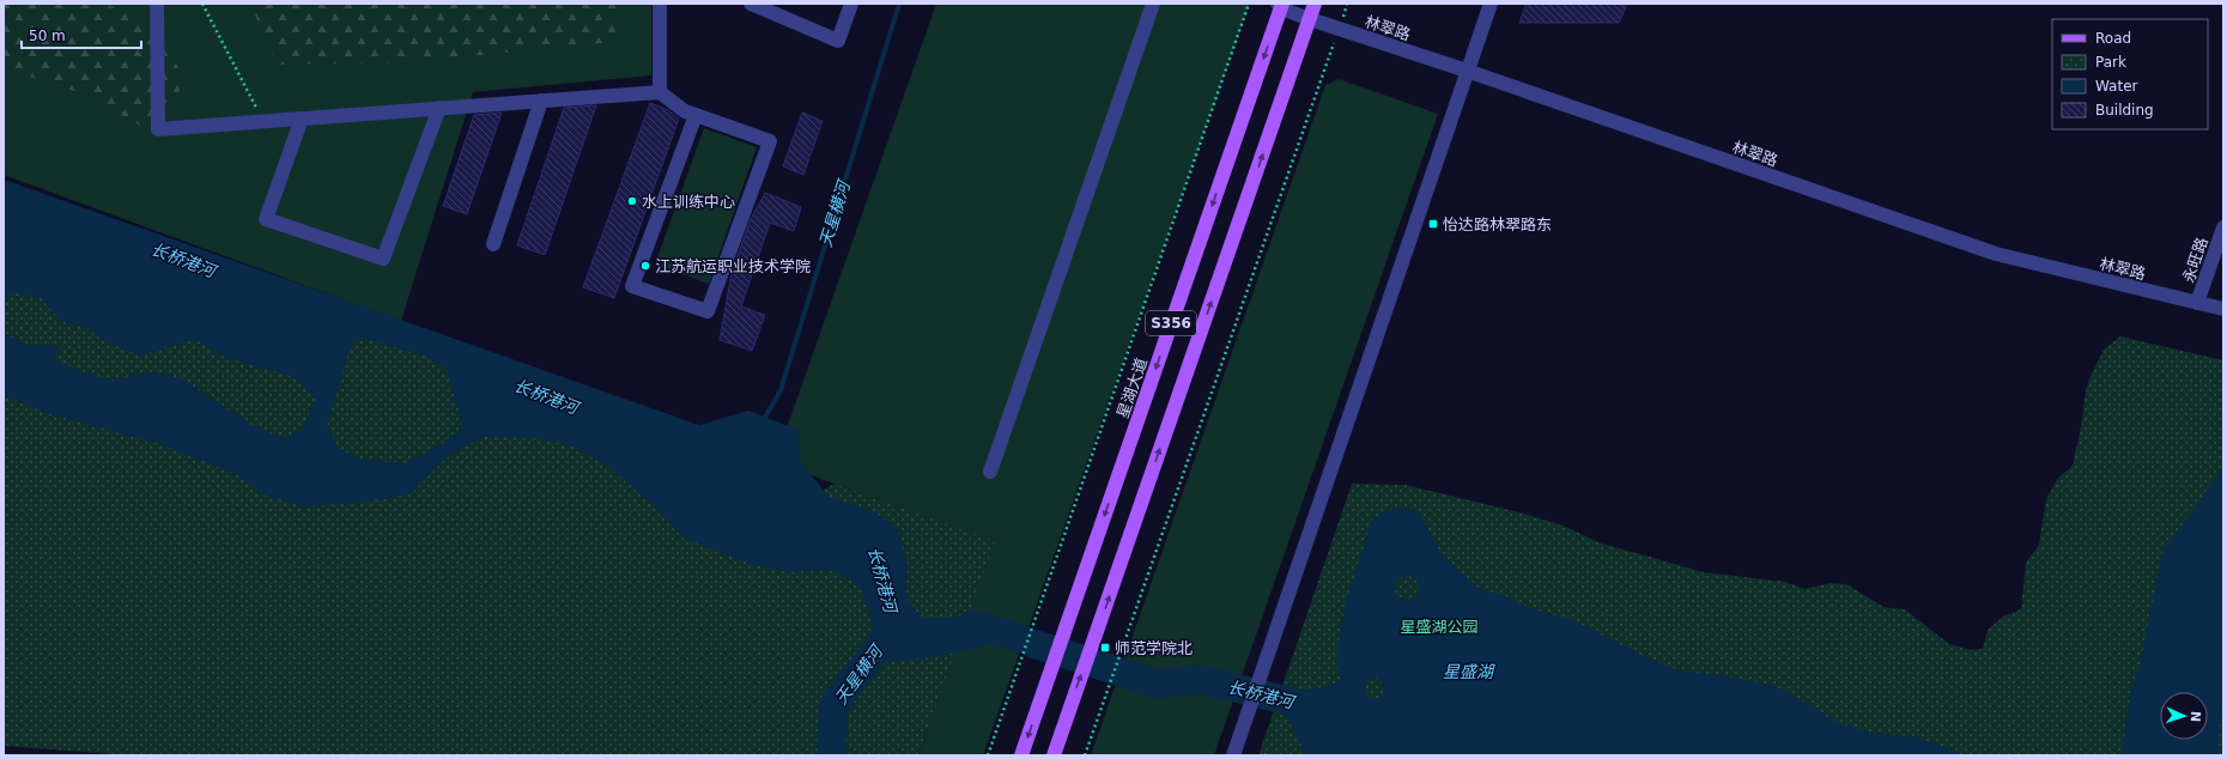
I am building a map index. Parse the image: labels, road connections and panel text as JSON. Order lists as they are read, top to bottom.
{
  "streets": {
    "main road": ["S356", "星湖大道"],
    "street": ["林翠路", "永旺路"]
  },
  "crossings": [
    ["林翠路", "永旺路"],
    ["林翠路", "S356"],
    ["林翠路", "星湖大道"]
  ],
  "water": ["天星横河", "长桥港河", "星盛湖"],
  "parks": ["星盛湖公园"],
  "places": {
    "other": ["水上训练中心", "江苏航运职业技术学院"],
    "transit": ["怡达路林翠路东", "师范学院北"]
  },
  "legend": [
    "Road",
    "Park",
    "Water",
    "Building"
  ],
  "scale_bar": "50 m",
  "north": "right"
}
